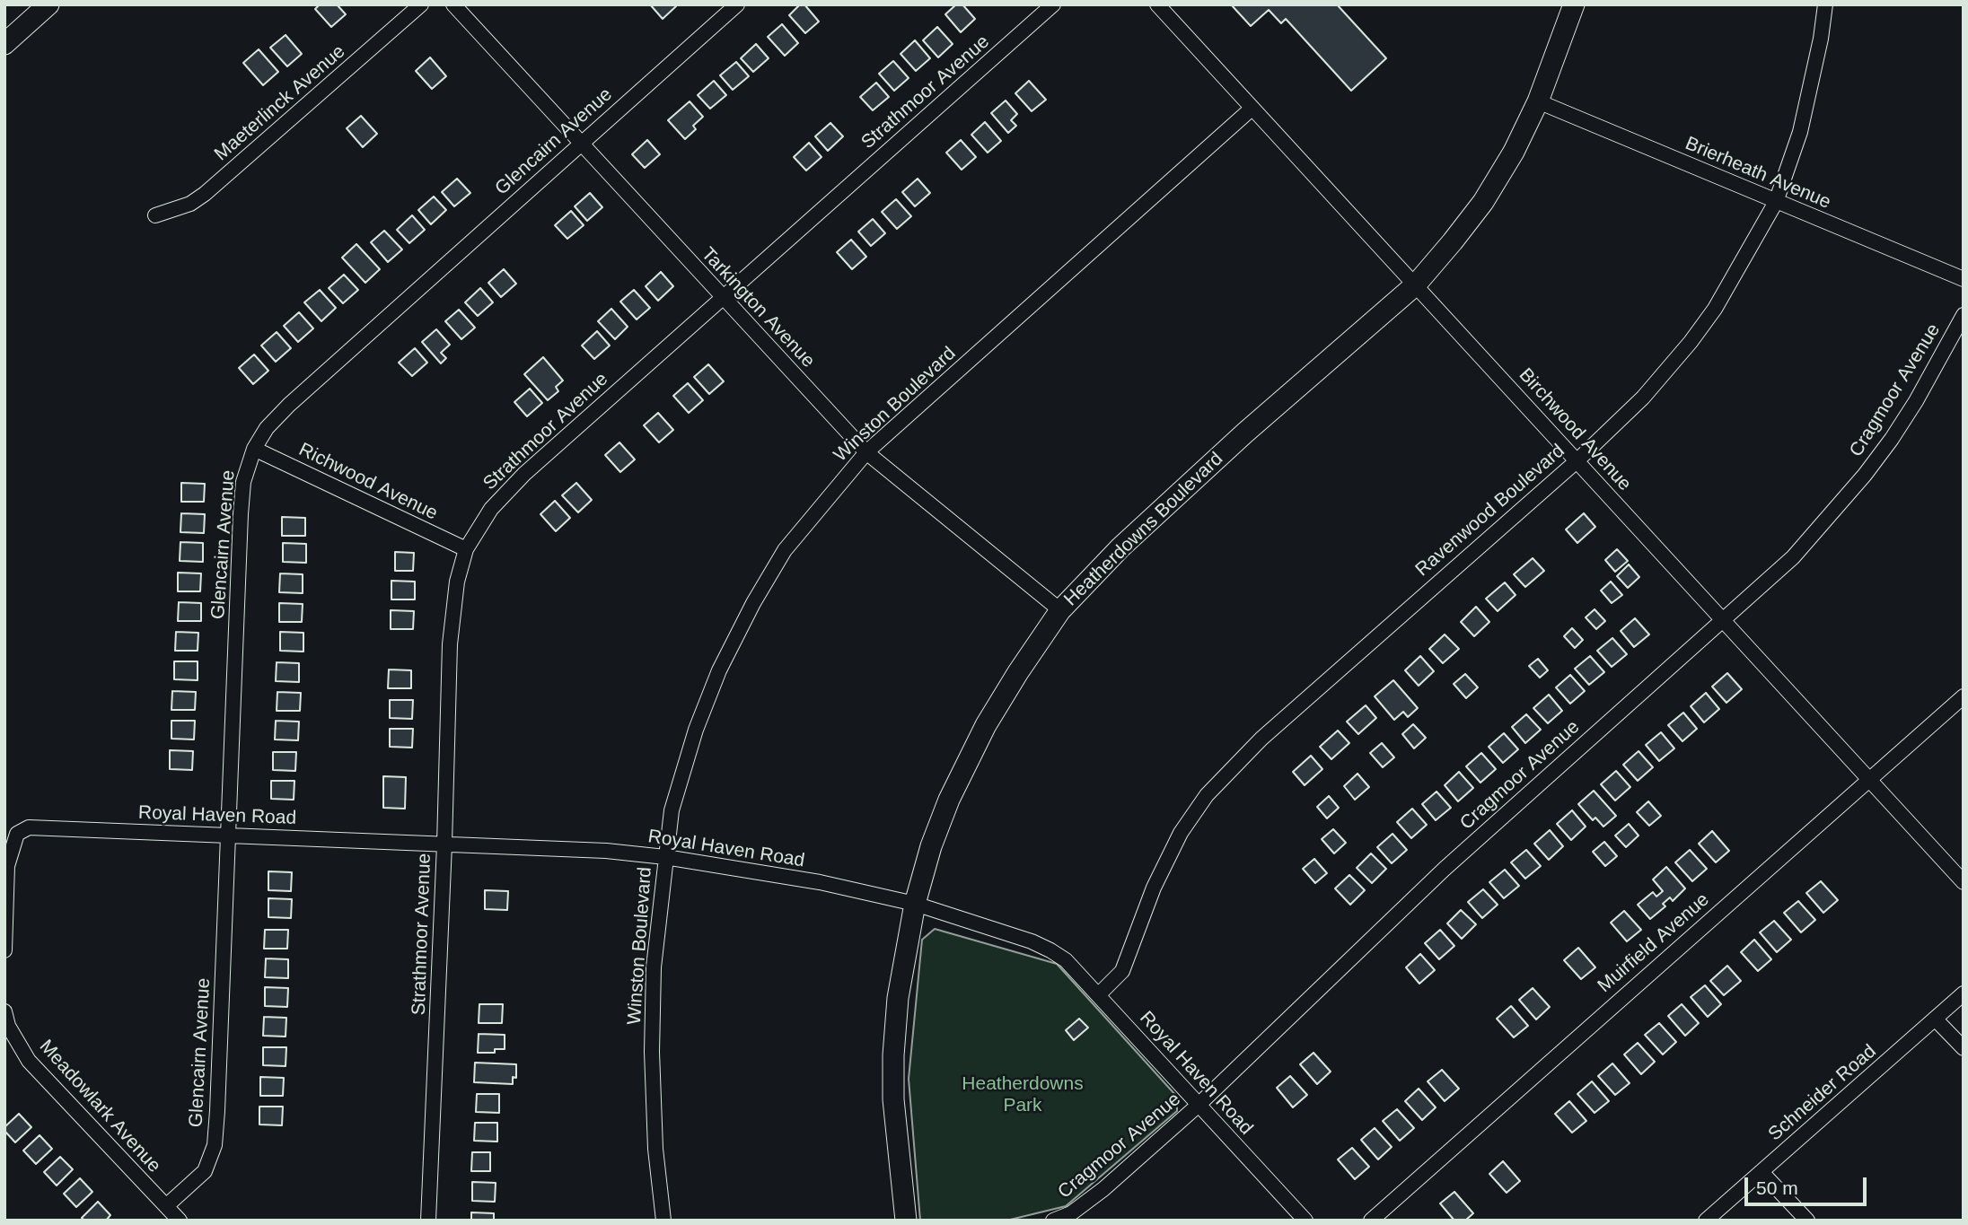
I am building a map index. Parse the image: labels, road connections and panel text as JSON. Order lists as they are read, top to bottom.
{
  "streets": {
    "street": [
      "Strathmoor Avenue",
      "Maeterlinck Avenue",
      "Glencairn Avenue",
      "Brierheath Avenue",
      "Tarkington Avenue",
      "Cragmoor Avenue",
      "Winston Boulevard",
      "Birchwood Avenue",
      "Richwood Avenue",
      "Ravenwood Boulevard",
      "Heatherdowns Boulevard",
      "Royal Haven Road",
      "Muirfield Avenue",
      "Schneider Road",
      "Meadowlark Avenue"
    ]
  },
  "crossings": [
    ["Strathmoor Avenue", "Tarkington Avenue"],
    ["Strathmoor Avenue", "Richwood Avenue"],
    ["Strathmoor Avenue", "Royal Haven Road"],
    ["Glencairn Avenue", "Tarkington Avenue"],
    ["Glencairn Avenue", "Richwood Avenue"],
    ["Glencairn Avenue", "Royal Haven Road"],
    ["Glencairn Avenue", "Meadowlark Avenue"],
    ["Brierheath Avenue", "Ravenwood Boulevard"],
    ["Brierheath Avenue", "Heatherdowns Boulevard"],
    ["Tarkington Avenue", "Winston Boulevard"],
    ["Tarkington Avenue", "Heatherdowns Boulevard"],
    ["Cragmoor Avenue", "Birchwood Avenue"],
    ["Cragmoor Avenue", "Royal Haven Road"],
    ["Winston Boulevard", "Birchwood Avenue"],
    ["Winston Boulevard", "Royal Haven Road"],
    ["Birchwood Avenue", "Ravenwood Boulevard"],
    ["Birchwood Avenue", "Heatherdowns Boulevard"],
    ["Birchwood Avenue", "Muirfield Avenue"],
    ["Ravenwood Boulevard", "Royal Haven Road"],
    ["Heatherdowns Boulevard", "Royal Haven Road"]
  ],
  "parks": ["Heatherdowns Park"],
  "scale_bar": "50 m"
}
